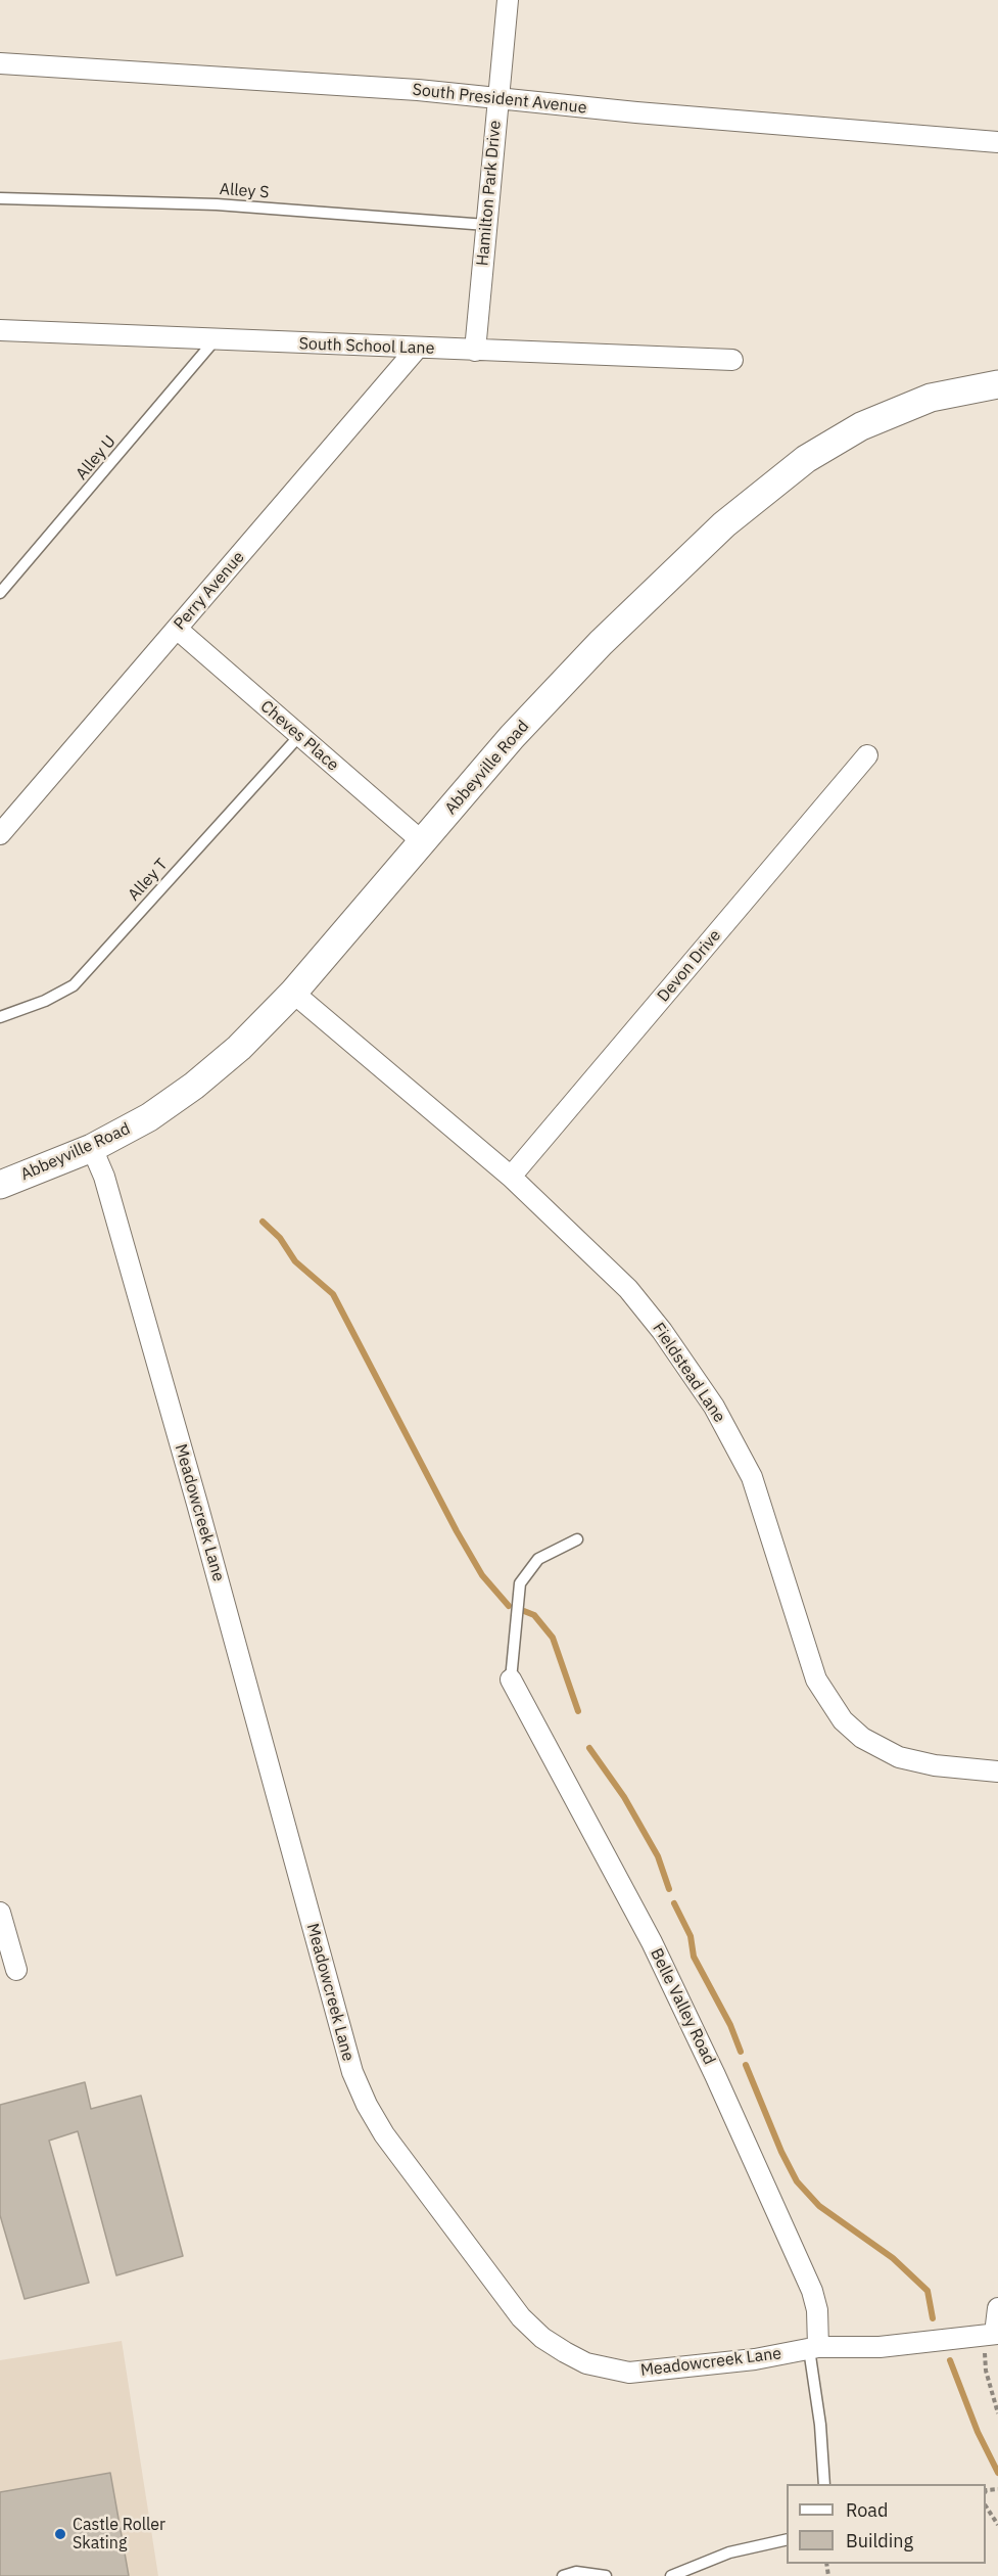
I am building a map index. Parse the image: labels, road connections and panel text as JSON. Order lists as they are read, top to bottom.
{
  "streets": {
    "street": [
      "South President Avenue",
      "Hamilton Park Drive",
      "South School Lane",
      "Perry Avenue",
      "Cheves Place",
      "Abbeyville Road",
      "Devon Drive",
      "Fieldstead Lane",
      "Meadowcreek Lane",
      "Belle Valley Road"
    ],
    "lane": ["Alley S", "Alley U", "Alley T"]
  },
  "crossings": [
    ["South President Avenue", "Hamilton Park Drive"],
    ["Alley S", "Hamilton Park Drive"],
    ["Hamilton Park Drive", "South School Lane"],
    ["South School Lane", "Alley U"],
    ["South School Lane", "Perry Avenue"],
    ["Perry Avenue", "Cheves Place"],
    ["Cheves Place", "Abbeyville Road"],
    ["Cheves Place", "Alley T"],
    ["Abbeyville Road", "Fieldstead Lane"],
    ["Abbeyville Road", "Meadowcreek Lane"],
    ["Devon Drive", "Fieldstead Lane"],
    ["Meadowcreek Lane", "Belle Valley Road"]
  ],
  "places": ["Castle Roller Skating"],
  "legend": ["Road", "Building"]
}
